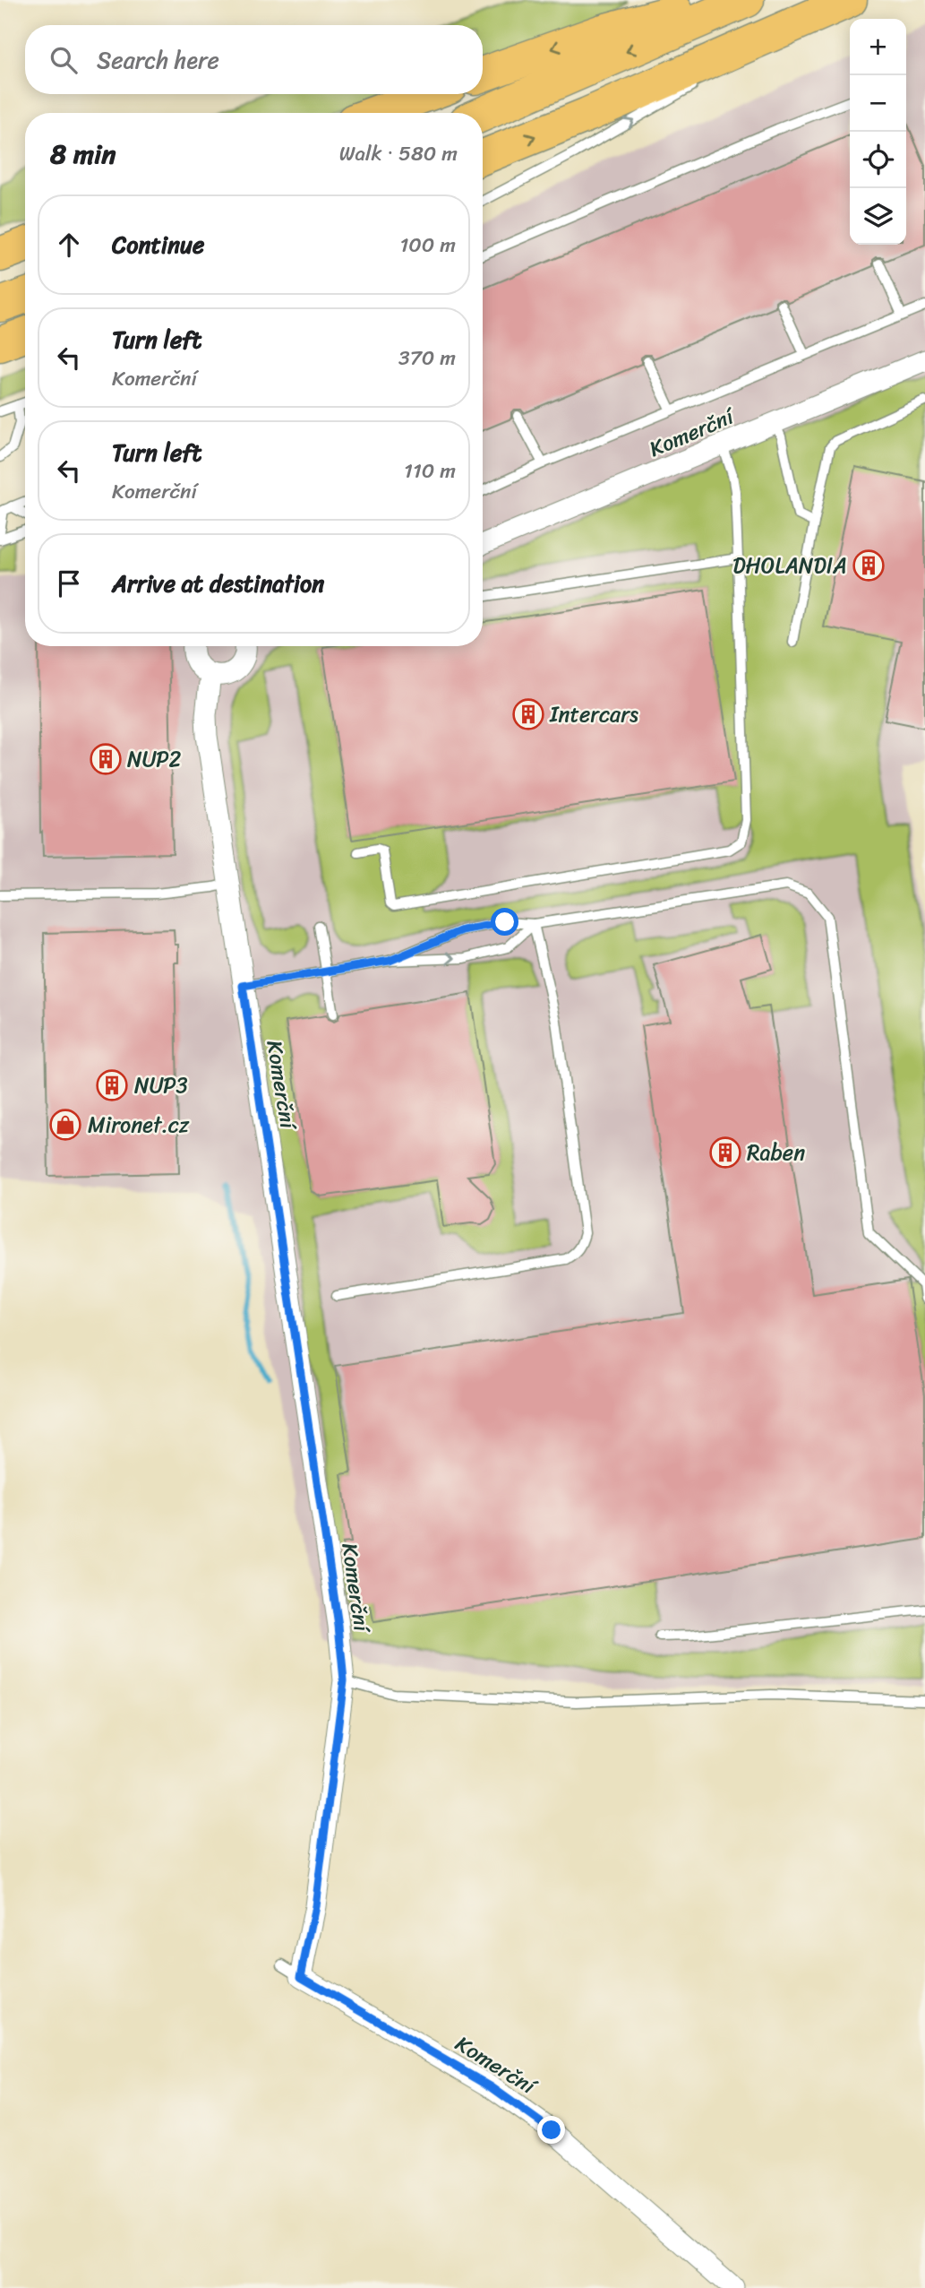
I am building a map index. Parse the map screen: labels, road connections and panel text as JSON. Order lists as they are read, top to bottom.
{
  "streets": {
    "street": ["Komerční"]
  },
  "places": {
    "building": [
      "DHOLANDIA",
      "Intercars",
      "NUP2",
      "NUP3",
      "Raben"
    ],
    "shop": ["Mironet.cz"]
  },
  "page": {
    "map_buttons": ["+", "−"],
    "search": "Search here",
    "heading": ["8 min", "Walk · 580 m"],
    "list": [
      ["Continue", "100 m"],
      ["Turn left", "Komerční", "370 m"],
      ["Turn left", "Komerční", "110 m"],
      "Arrive at destination"
    ]
  }
}
